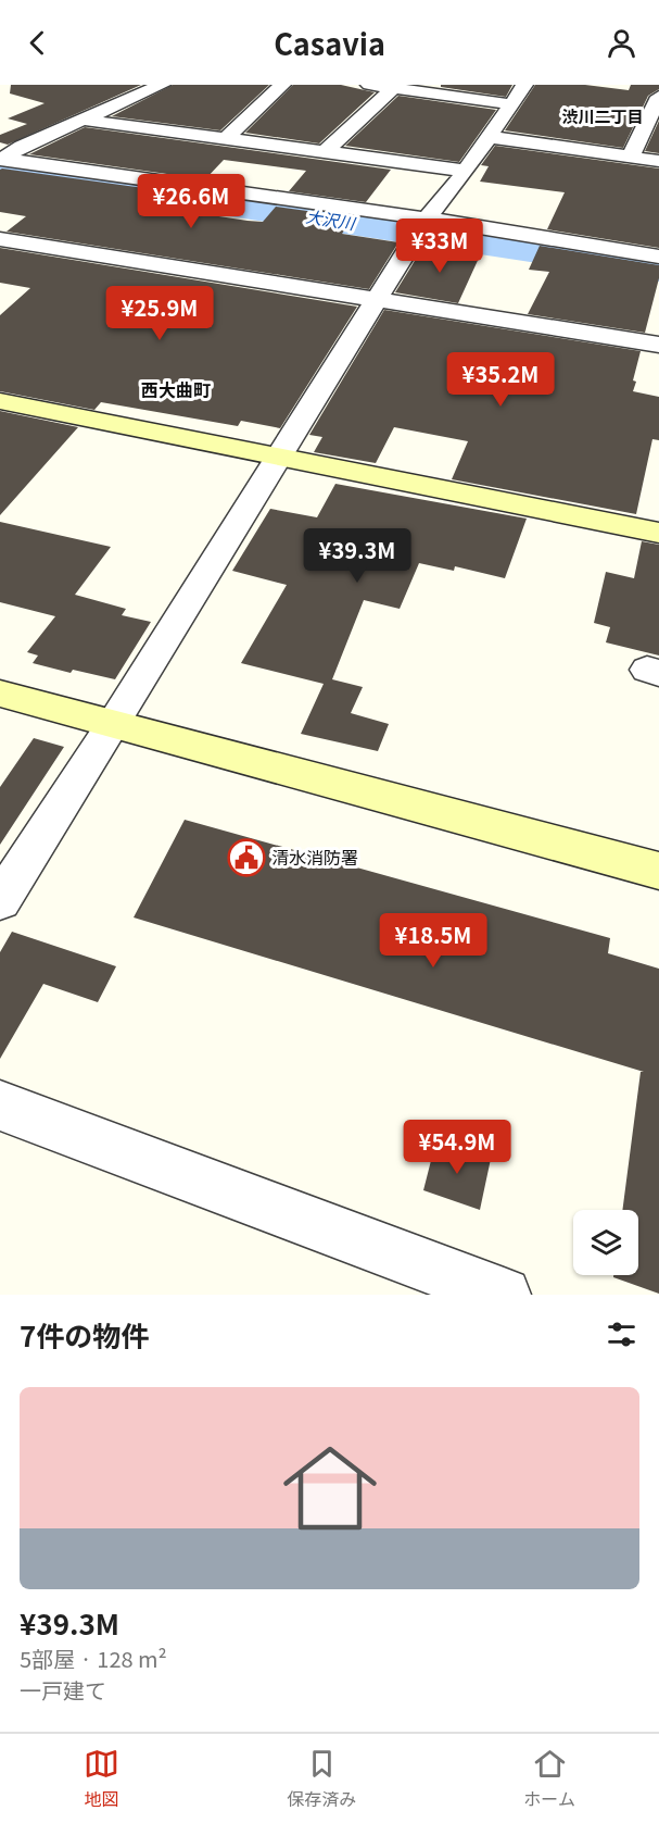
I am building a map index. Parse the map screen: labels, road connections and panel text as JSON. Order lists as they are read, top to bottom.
{
  "districts": ["渋川二丁目", "西大曲町"],
  "water": ["大沢川"],
  "places": {
    "public building": ["清水消防署"]
  },
  "page": {
    "header": "Casavia",
    "price": [
      "¥26.6M",
      "¥33M",
      "¥25.9M",
      "¥35.2M",
      "¥39.3M",
      "¥18.5M",
      "¥54.9M"
    ],
    "heading": "7件の物件",
    "list": [
      {
        "name": "¥39.3M",
        "note": "5部屋 · 128 m² · 一戸建て"
      }
    ],
    "tabs": ["地図", "保存済み", "ホーム"]
  }
}
